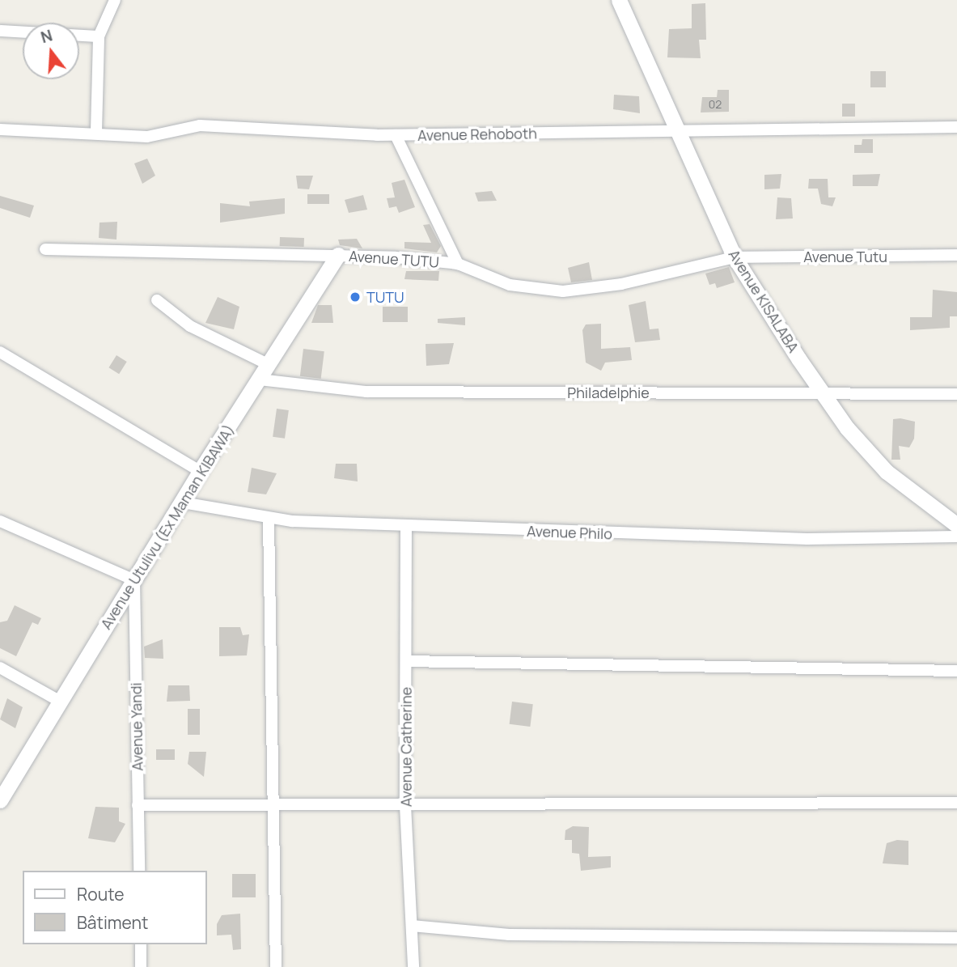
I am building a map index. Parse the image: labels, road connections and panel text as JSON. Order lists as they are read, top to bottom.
{
  "streets": {
    "street": [
      "Avenue Rehoboth",
      "Avenue Tutu",
      "Avenue TUTU",
      "Avenue KISALABA",
      "Philadelphie",
      "Avenue Utulivu (Ex Maman KIBAWA)",
      "Avenue Philo",
      "Avenue Yandi",
      "Avenue Catherine"
    ]
  },
  "crossings": [
    ["Avenue Rehoboth", "Avenue KISALABA"],
    ["Avenue Tutu", "Avenue TUTU"],
    ["Avenue Tutu", "Avenue KISALABA"],
    ["Avenue TUTU", "Avenue KISALABA"],
    ["Avenue TUTU", "Avenue Utulivu (Ex Maman KIBAWA)"],
    ["Avenue KISALABA", "Philadelphie"],
    ["Philadelphie", "Avenue Utulivu (Ex Maman KIBAWA)"],
    ["Avenue Utulivu (Ex Maman KIBAWA)", "Avenue Philo"],
    ["Avenue Utulivu (Ex Maman KIBAWA)", "Avenue Yandi"],
    ["Avenue Philo", "Avenue Catherine"]
  ],
  "places": ["TUTU"],
  "house_numbers": ["02"],
  "legend": ["Route", "Bâtiment"],
  "north": "top"
}
